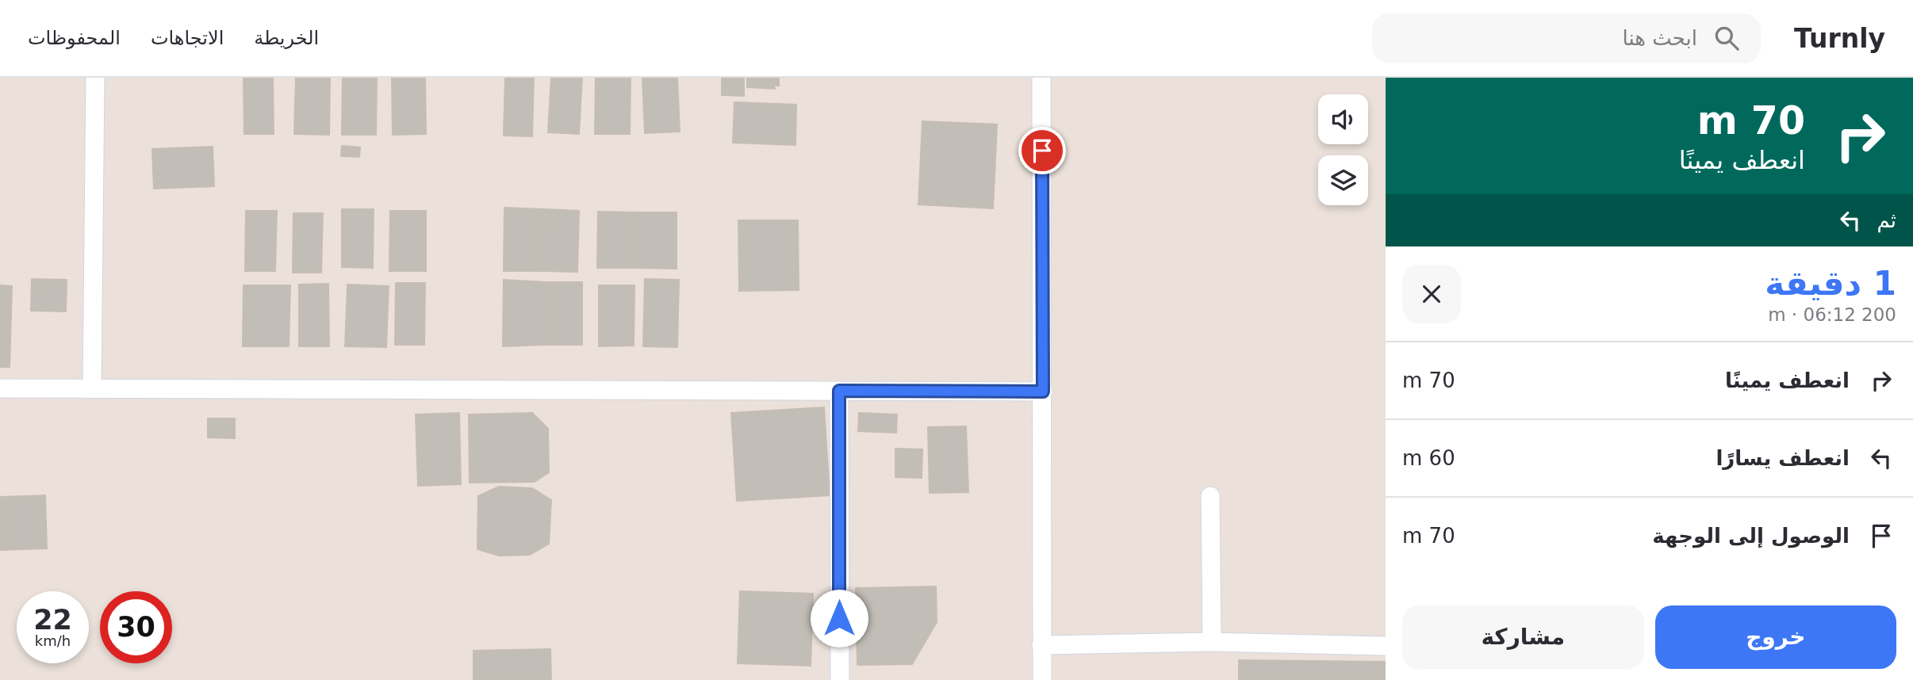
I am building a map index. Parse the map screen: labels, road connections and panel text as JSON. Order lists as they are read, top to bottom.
{
  "page": {
    "header": "Turnly",
    "search": "ابحث هنا",
    "nav": ["الخريطة", "الاتجاهات", "المحفوظات"],
    "turn": ["70 m", "انعطف يمينًا"],
    "then": "ثم",
    "heading": ["1 دقيقة", "200 m · 06:12"],
    "list": [
      {
        "name": "انعطف يمينًا",
        "value": "70 m"
      },
      {
        "name": "انعطف يسارًا",
        "value": "60 m"
      },
      {
        "name": "الوصول إلى الوجهة",
        "value": "70 m"
      }
    ],
    "speed": "22 km/h",
    "limit": "30",
    "buttons": ["خروج", "مشاركة"]
  }
}
